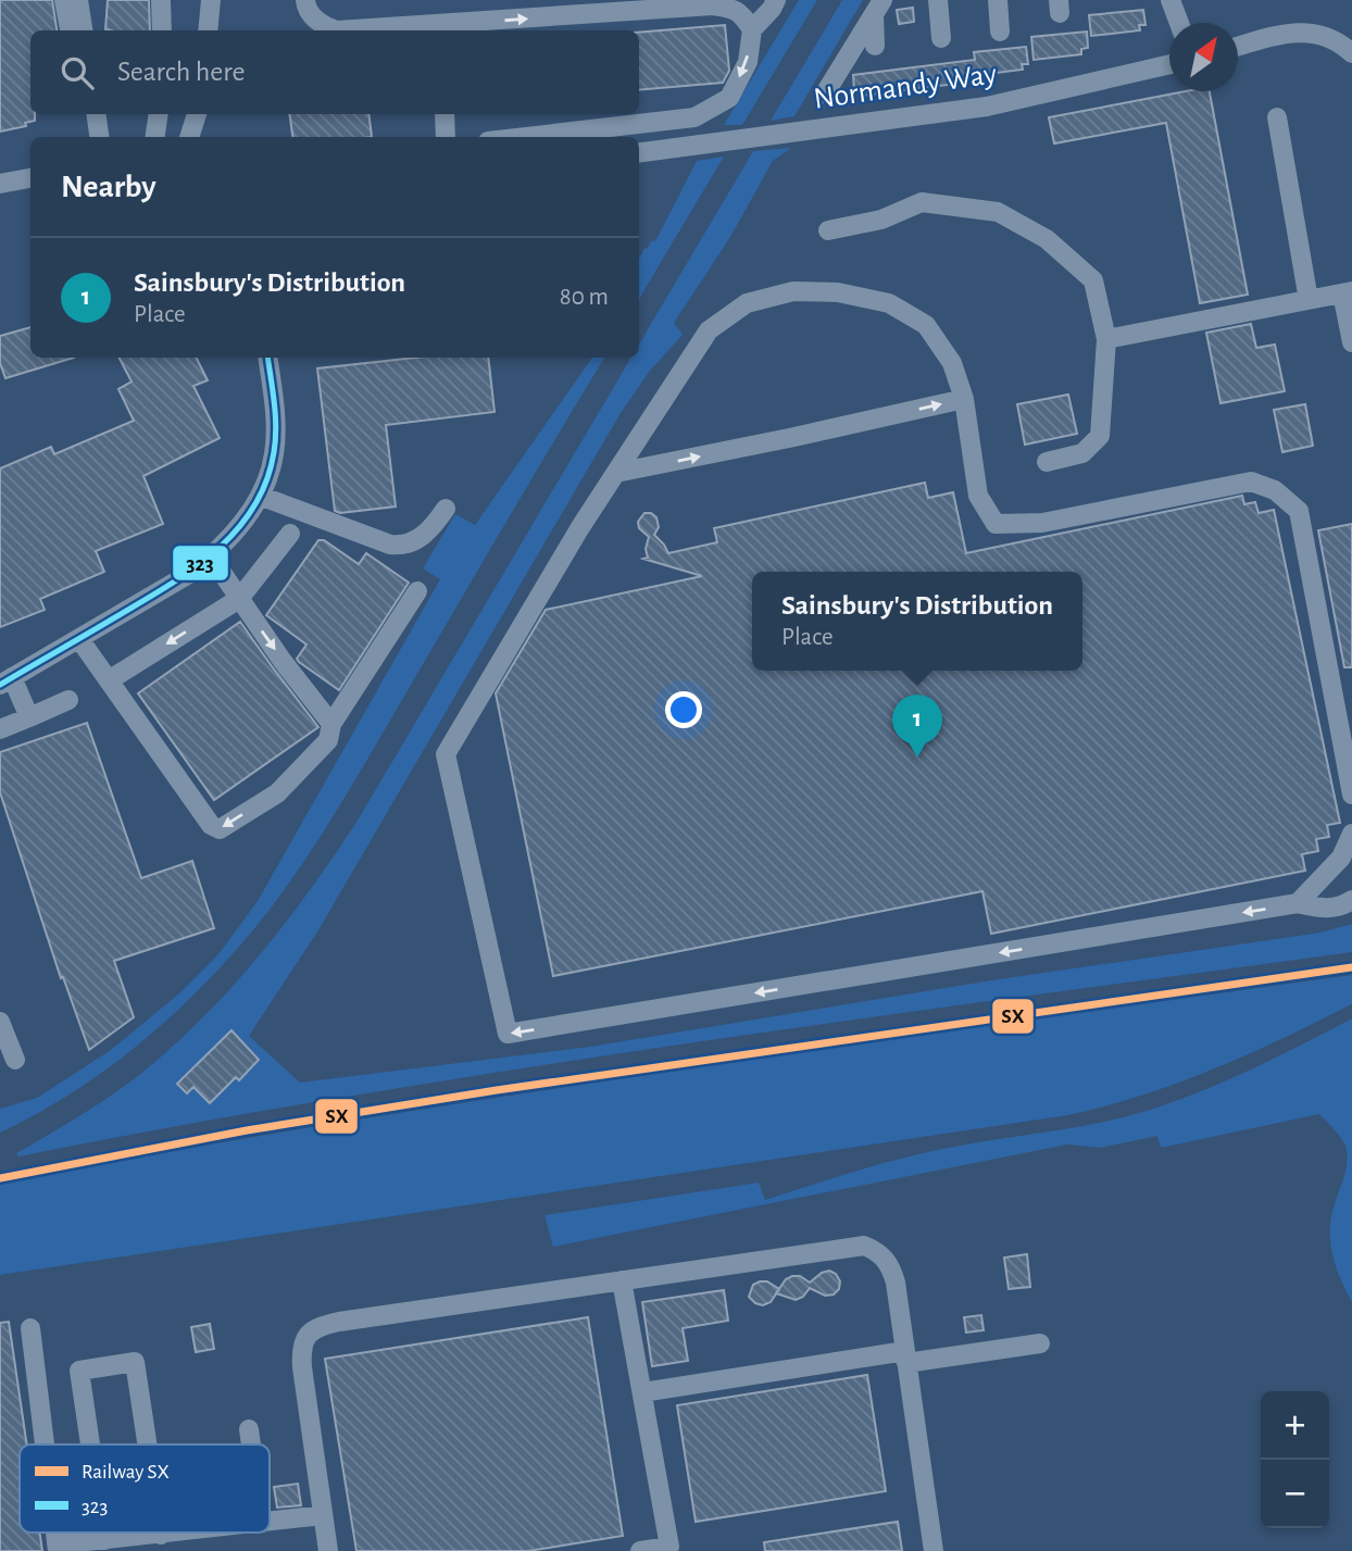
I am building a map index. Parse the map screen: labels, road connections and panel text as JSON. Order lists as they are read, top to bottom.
{
  "streets": {
    "street": ["Normandy Way"]
  },
  "lines": ["transit line 323", "rail line SX"],
  "legend": ["Railway SX", "323"],
  "north": "top right",
  "page": {
    "search": "Search here",
    "heading": "Nearby",
    "list": [
      {
        "mark": "1",
        "name": "Sainsbury's Distribution",
        "note": "Place",
        "value": "80 m"
      }
    ],
    "popup": ["Sainsbury's Distribution", "Place"],
    "pins": "1",
    "map_buttons": ["+", "−"]
  }
}
